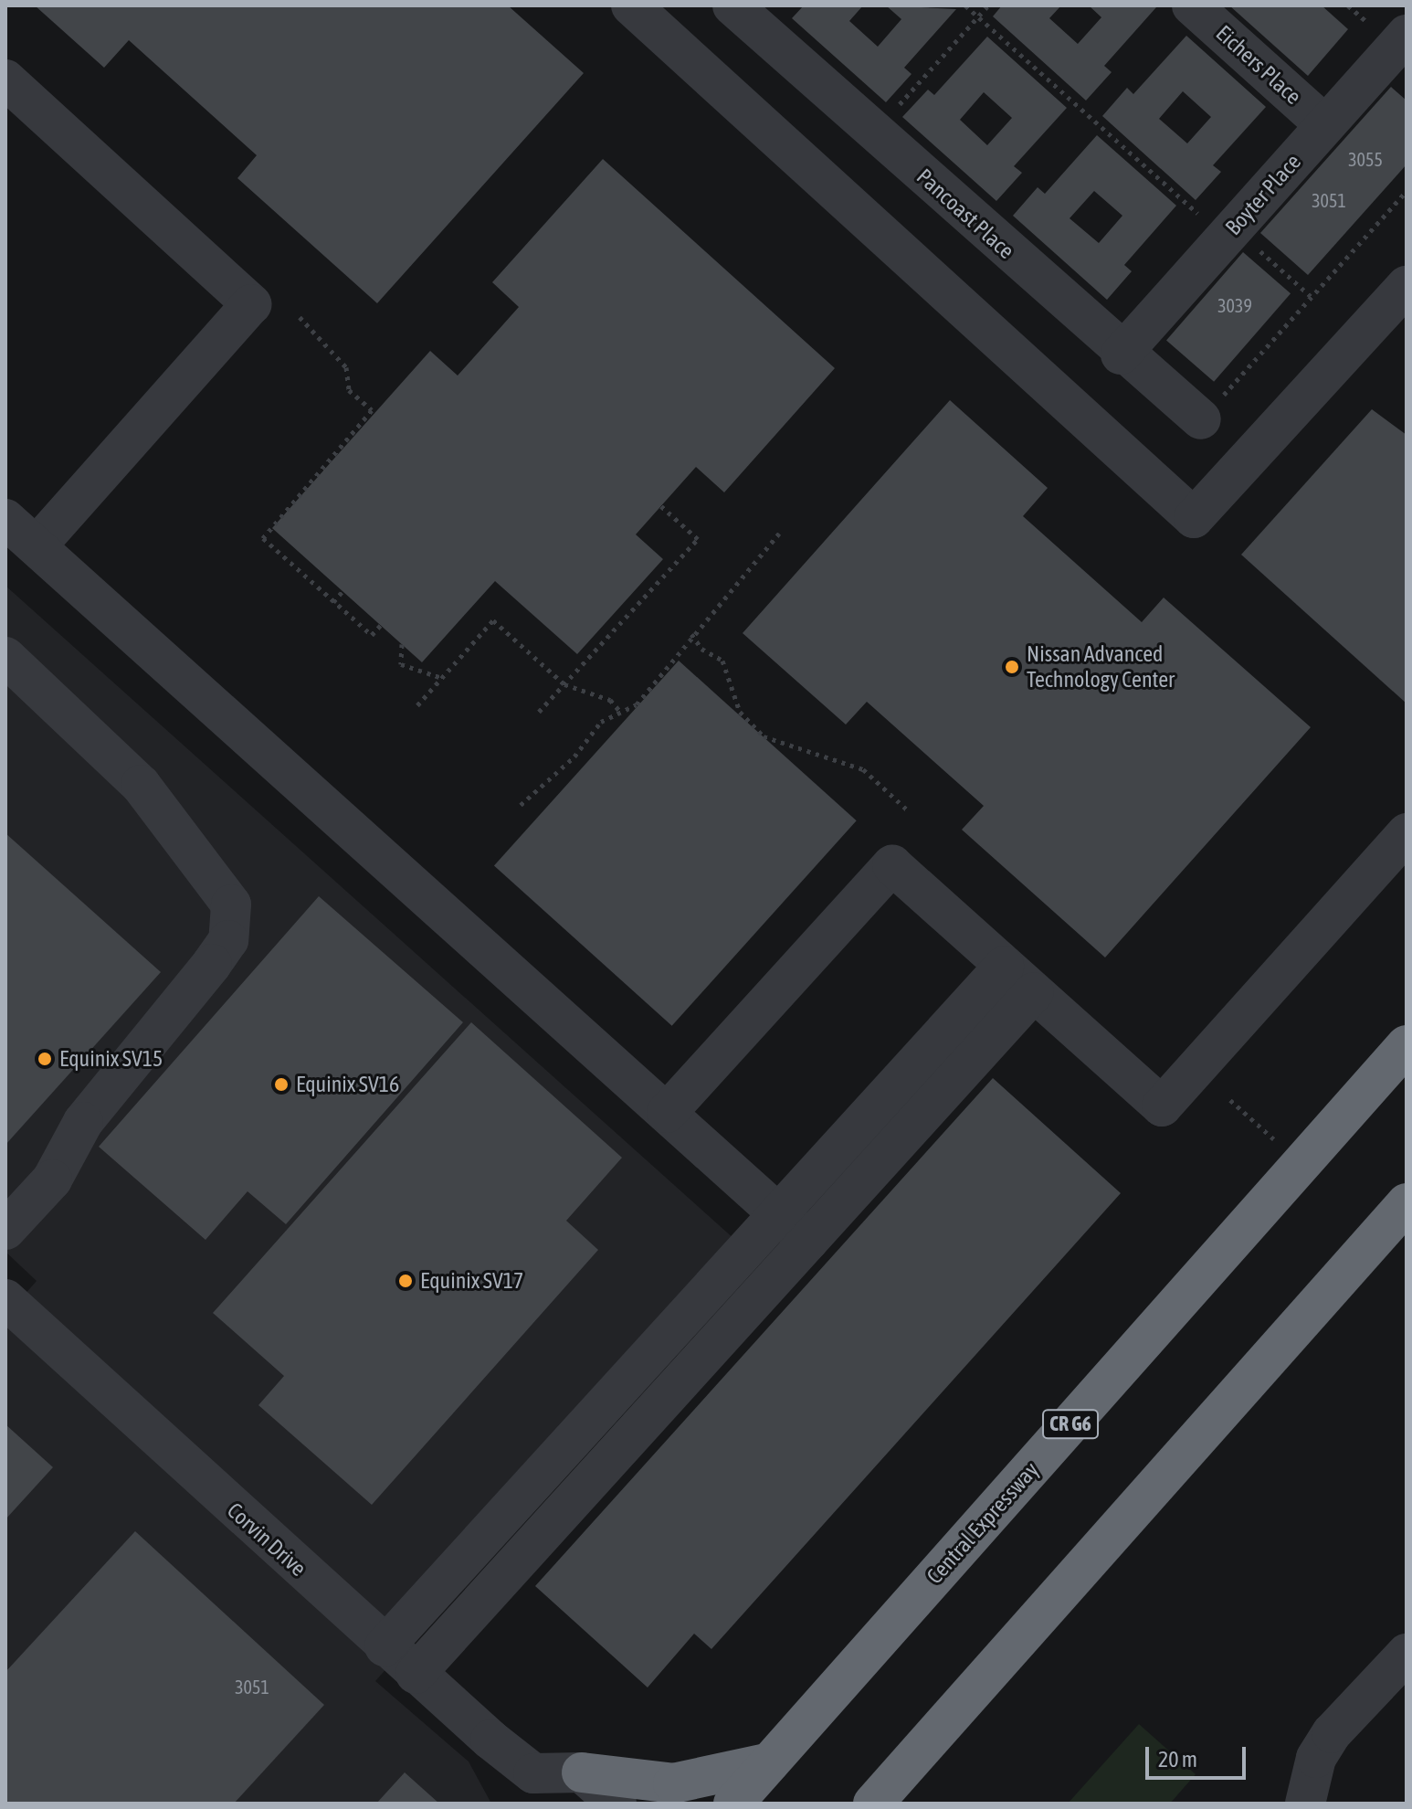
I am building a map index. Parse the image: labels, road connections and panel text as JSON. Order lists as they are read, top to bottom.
{
  "streets": {
    "highway": ["CR G6", "Central Expressway"],
    "street": [
      "Eichers Place",
      "Boyter Place",
      "Pancoast Place",
      "Corvin Drive"
    ]
  },
  "crossings": [
    ["Eichers Place", "Boyter Place"],
    ["Boyter Place", "Pancoast Place"]
  ],
  "places": [
    "Nissan Advanced Technology Center",
    "Equinix SV15",
    "Equinix SV16",
    "Equinix SV17"
  ],
  "house_numbers": [
    "3055",
    "3051",
    "3039",
    "3051"
  ],
  "scale_bar": "20 m"
}
